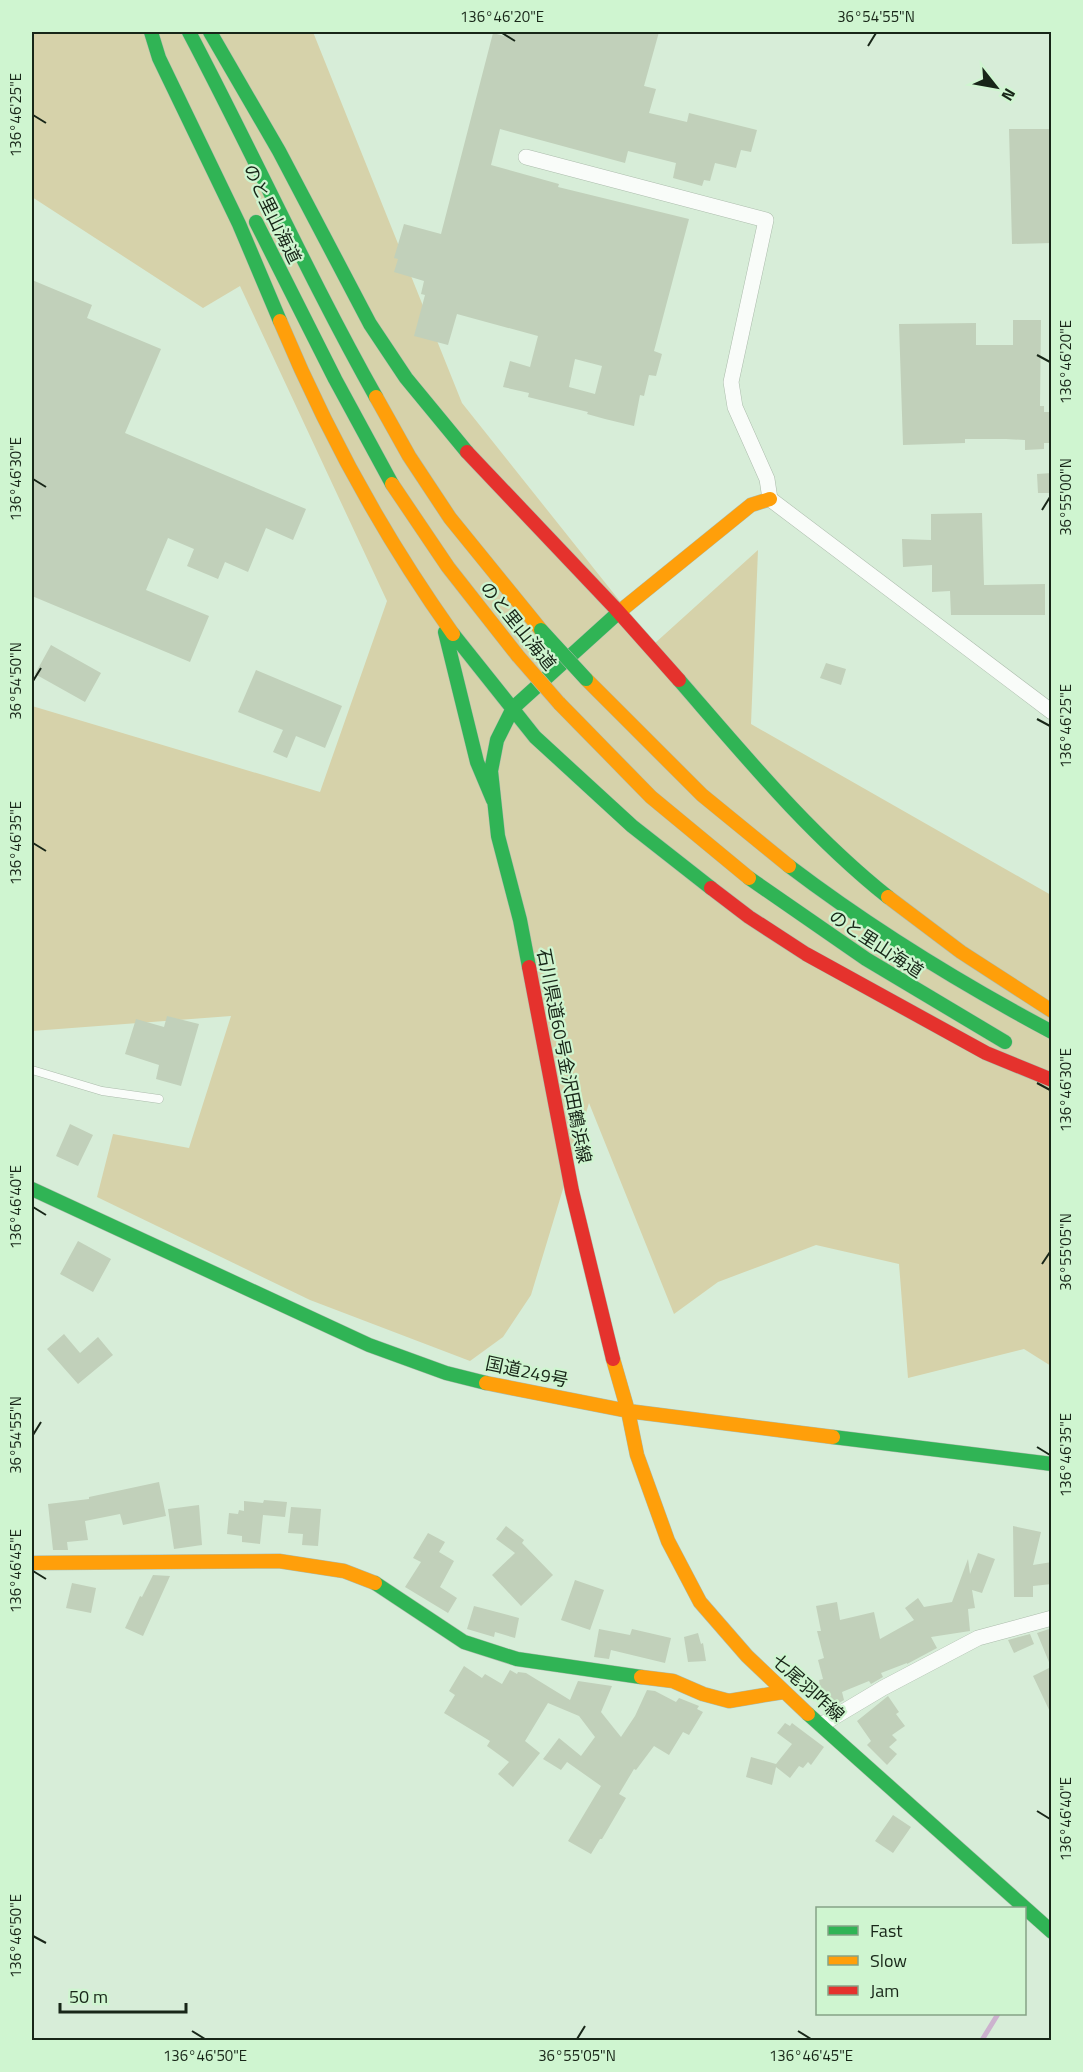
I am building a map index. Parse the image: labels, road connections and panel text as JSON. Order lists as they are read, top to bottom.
{
  "streets": {
    "main road": [
      "のと里山海道",
      "石川県道60号金沢田鶴浜線",
      "国道249号",
      "七尾羽咋線"
    ]
  },
  "crossings": [
    ["石川県道60号金沢田鶴浜線", "国道249号"],
    ["石川県道60号金沢田鶴浜線", "七尾羽咋線"],
    ["国道249号", "七尾羽咋線"]
  ],
  "legend": ["Fast", "Slow", "Jam"],
  "scale_bar": "50 m",
  "north": "bottom right",
  "coordinates": [
    "136°46'20\"E",
    "36°54'55\"N",
    "136°46'25\"E",
    "136°46'30\"E",
    "36°55'00\"N",
    "36°54'50\"N",
    "136°46'35\"E",
    "136°46'40\"E",
    "36°55'05\"N",
    "136°46'45\"E",
    "136°46'50\"E"
  ]
}
